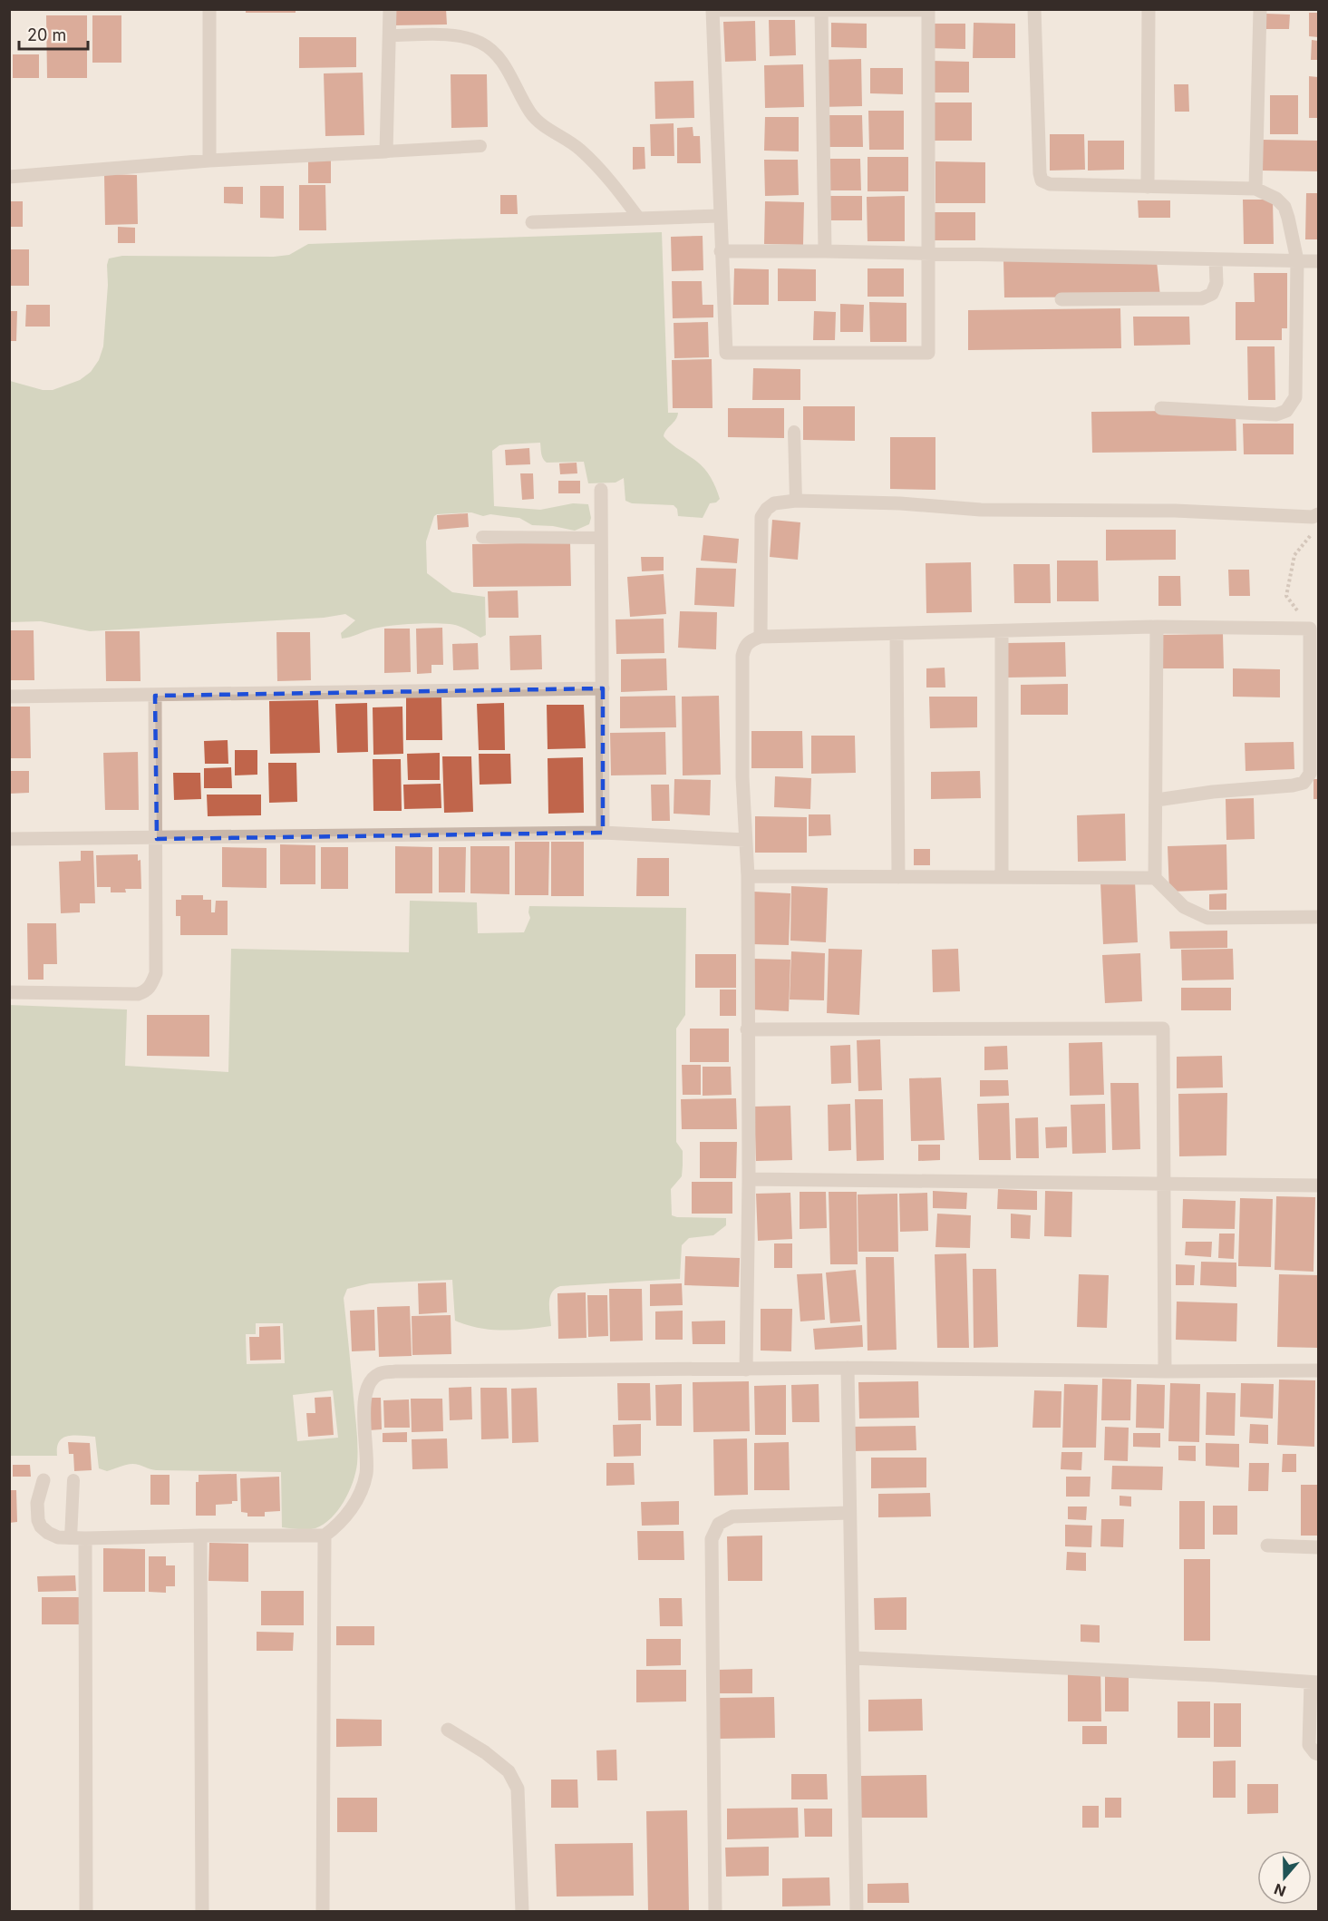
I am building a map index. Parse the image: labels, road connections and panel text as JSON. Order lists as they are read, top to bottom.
{
  "scale_bar": "20 m",
  "north": "bottom"
}
